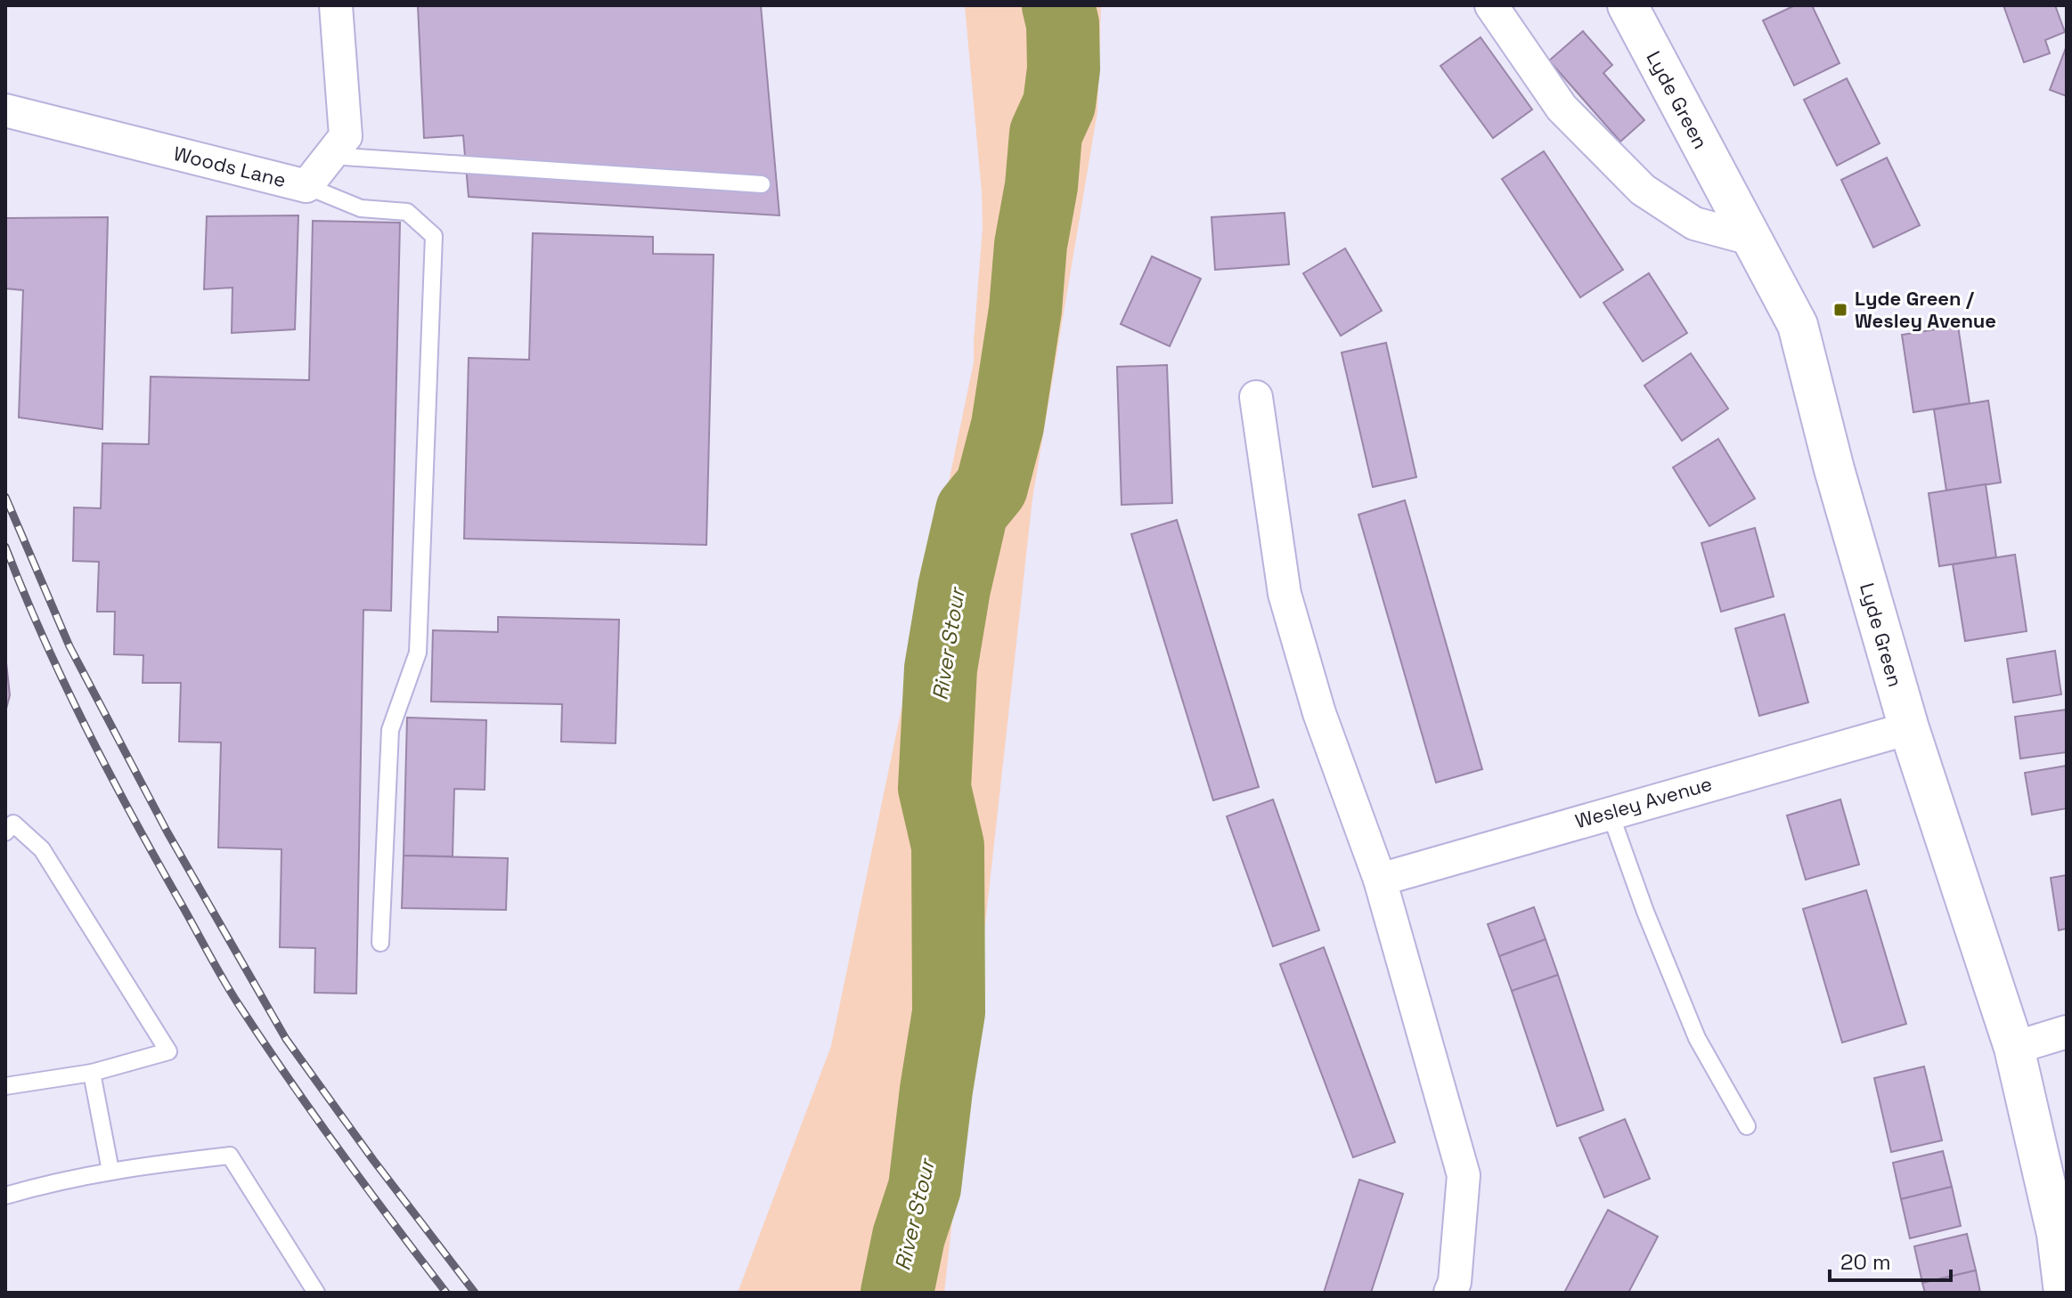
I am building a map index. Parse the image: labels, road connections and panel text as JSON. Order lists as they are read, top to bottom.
{
  "streets": {
    "street": ["Lyde Green", "Woods Lane", "Wesley Avenue"]
  },
  "crossings": [
    ["Lyde Green", "Wesley Avenue"]
  ],
  "water": ["River Stour"],
  "places": {
    "transit": ["Lyde Green / Wesley Avenue"]
  },
  "scale_bar": "20 m"
}
